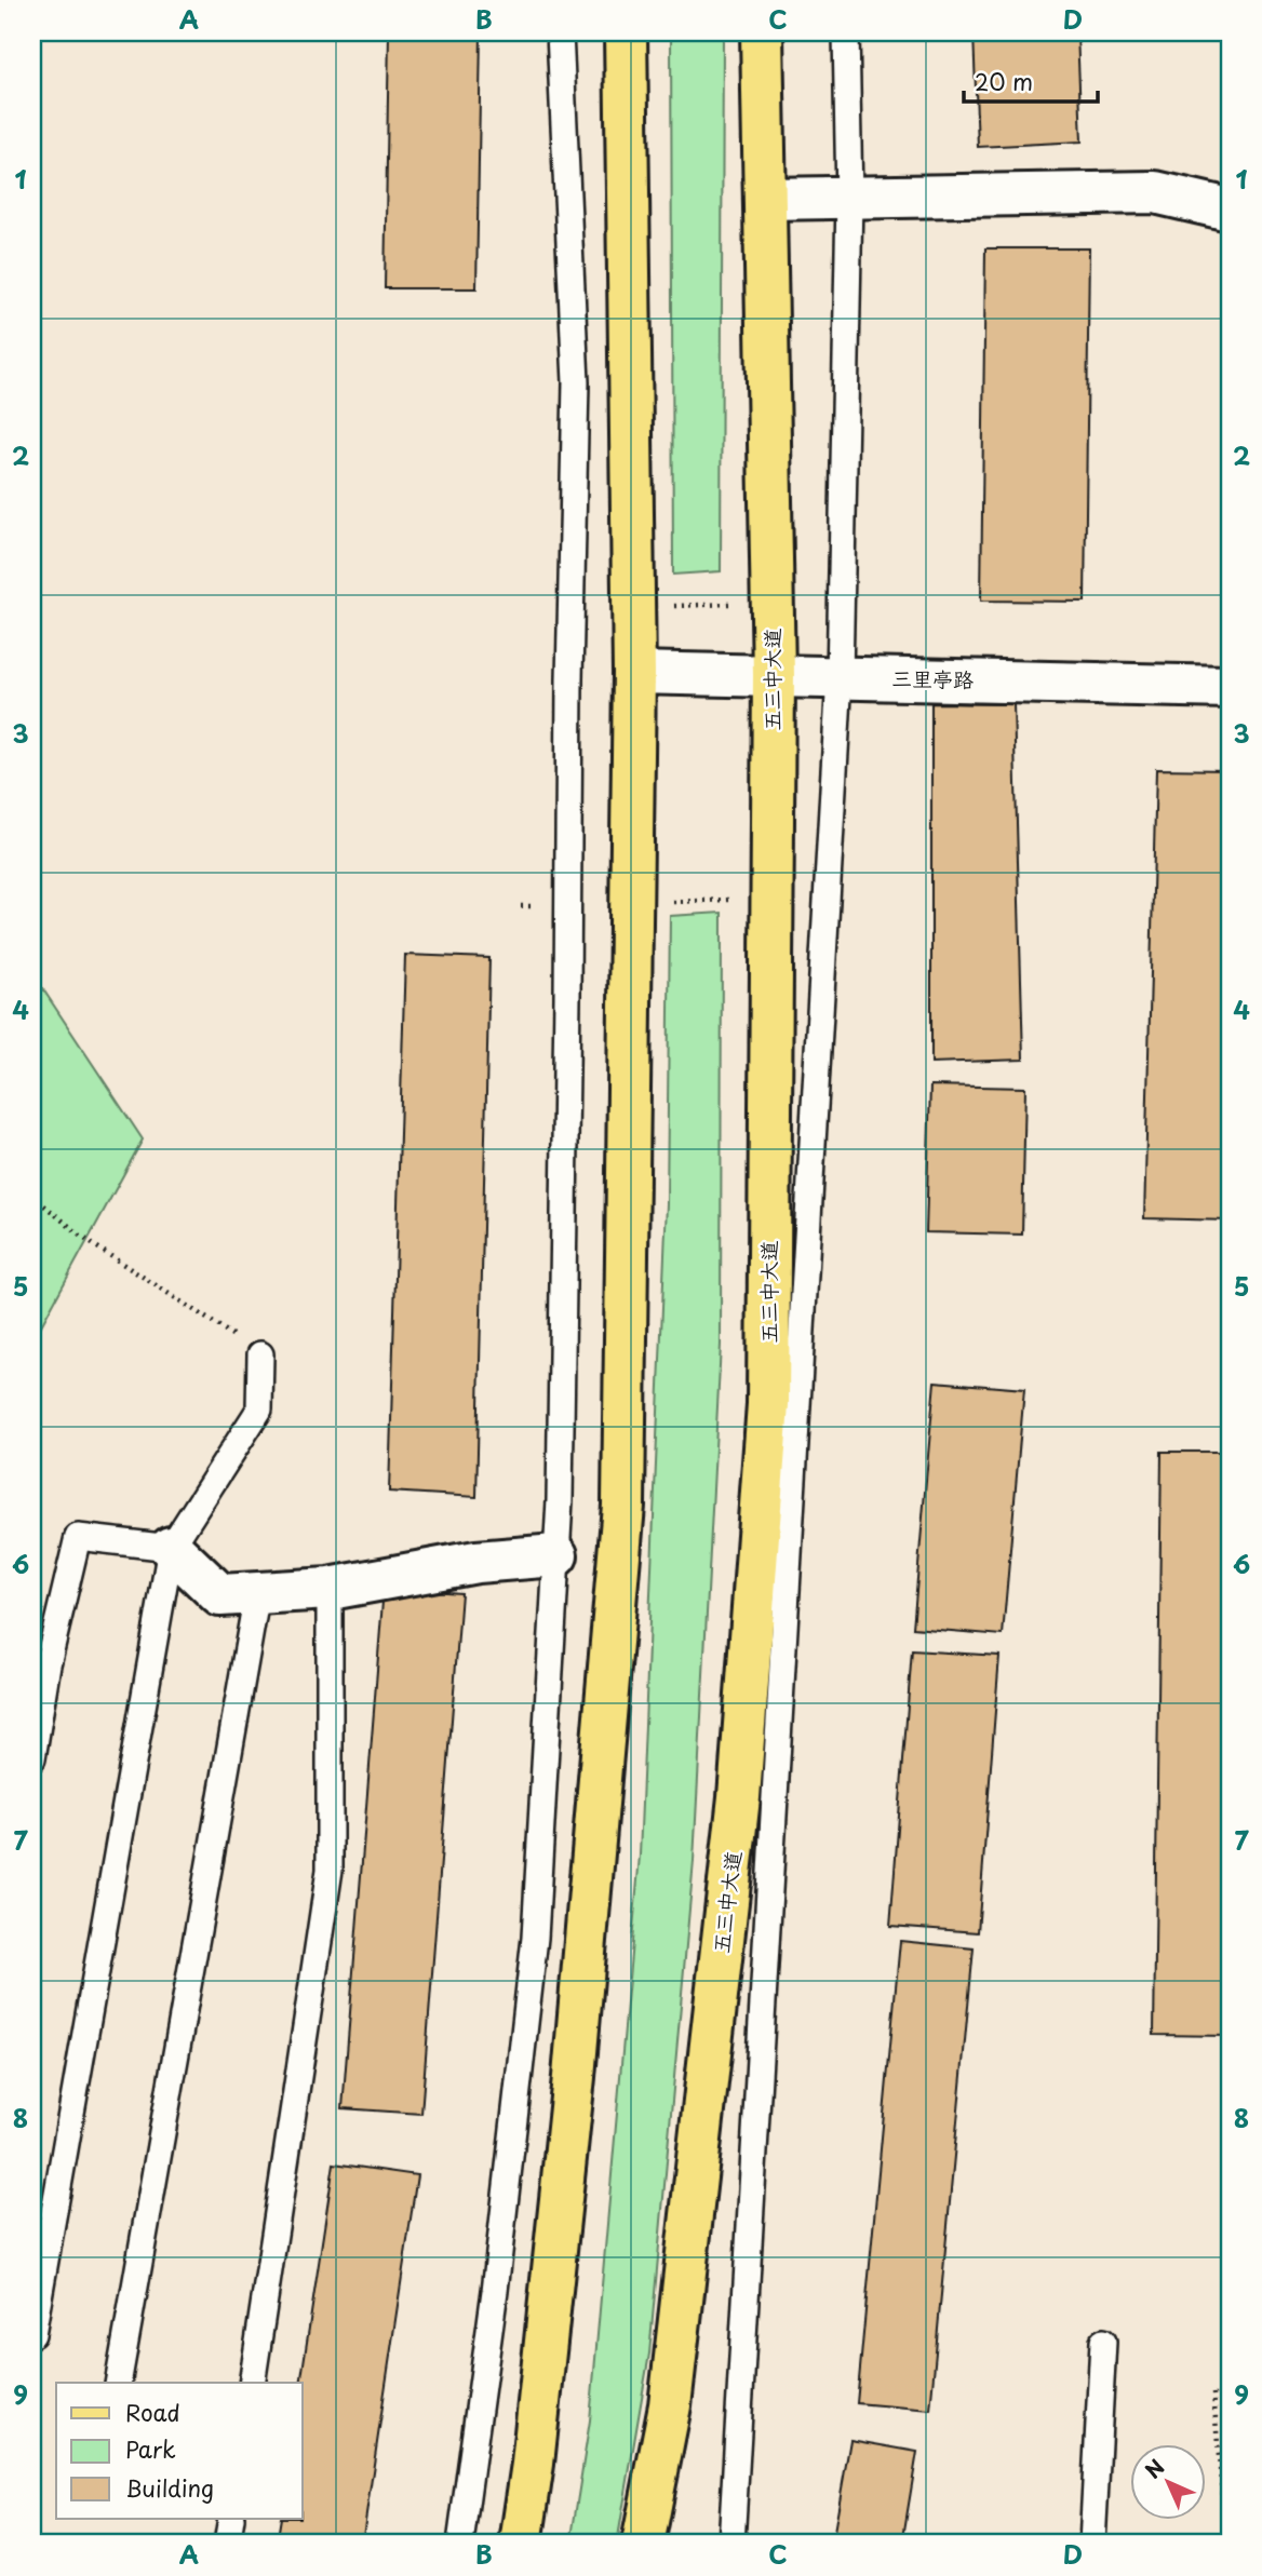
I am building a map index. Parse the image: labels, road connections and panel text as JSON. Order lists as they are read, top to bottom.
{
  "streets": {
    "main road": ["五三中大道"],
    "street": ["三里亭路"]
  },
  "crossings": [
    ["五三中大道", "三里亭路"]
  ],
  "legend": ["Road", "Park", "Building"],
  "scale_bar": "20 m",
  "north": "top left",
  "grid": {
    "columns": [
      "A",
      "B",
      "C",
      "D"
    ],
    "rows": [
      "1",
      "2",
      "3",
      "4",
      "5",
      "6",
      "7",
      "8",
      "9"
    ]
  }
}
